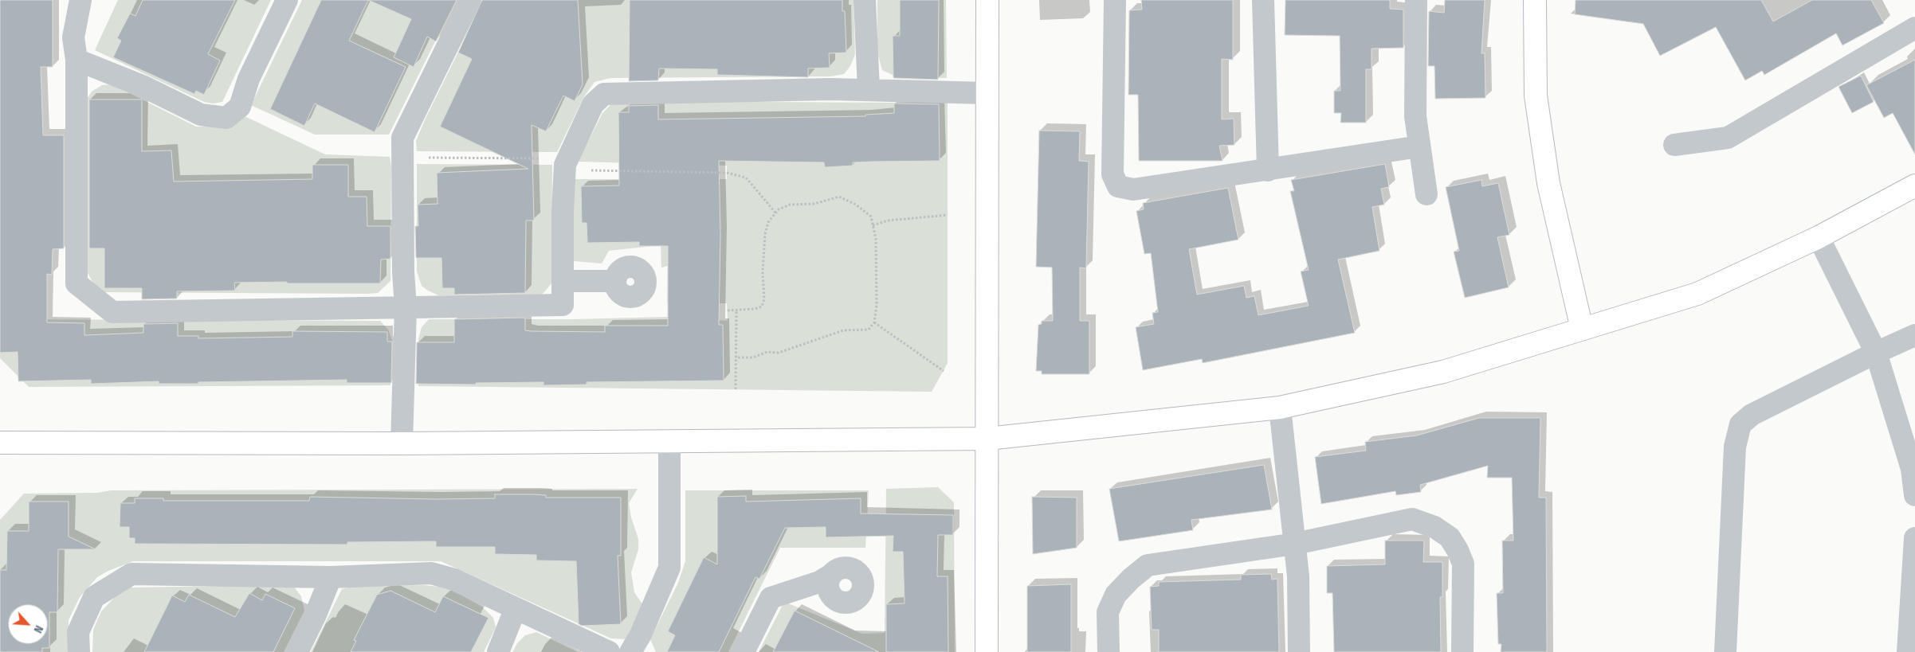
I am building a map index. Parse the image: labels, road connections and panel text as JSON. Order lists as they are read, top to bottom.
{
  "north": "bottom right"
}
